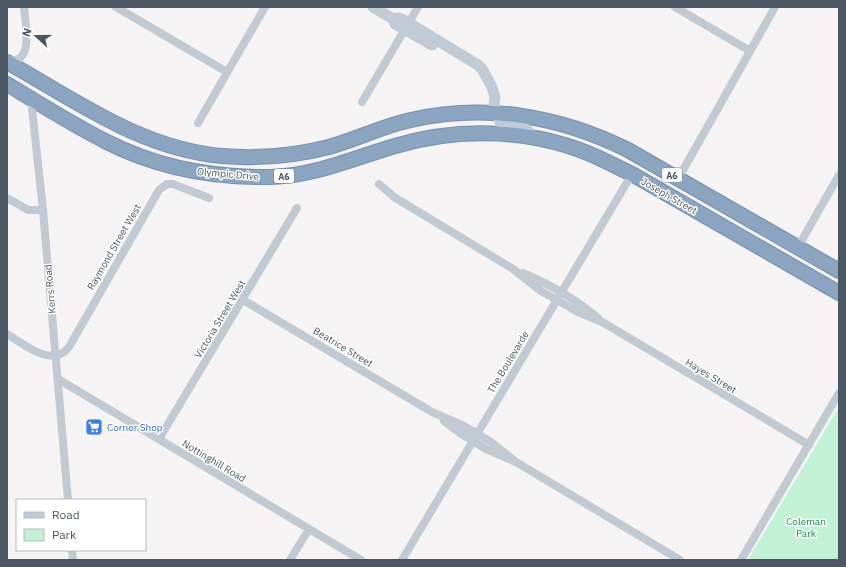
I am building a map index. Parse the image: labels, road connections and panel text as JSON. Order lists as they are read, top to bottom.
{
  "streets": {
    "highway": ["Olympic Drive", "A6", "Joseph Street"],
    "street": [
      "Raymond Street West",
      "Kerrs Road",
      "Victoria Street West",
      "Beatrice Street",
      "The Boulevarde",
      "Hayes Street",
      "Nottinghill Road"
    ]
  },
  "crossings": [
    ["Olympic Drive", "Joseph Street"],
    ["Olympic Drive", "Kerrs Road"],
    ["Joseph Street", "The Boulevarde"],
    ["Raymond Street West", "Kerrs Road"],
    ["Kerrs Road", "Nottinghill Road"],
    ["Victoria Street West", "Beatrice Street"],
    ["Victoria Street West", "Nottinghill Road"],
    ["Beatrice Street", "The Boulevarde"],
    ["The Boulevarde", "Hayes Street"]
  ],
  "parks": ["Coleman Park"],
  "places": {
    "supermarket": ["Corner Shop"]
  },
  "legend": ["Road", "Park"],
  "north": "left"
}
